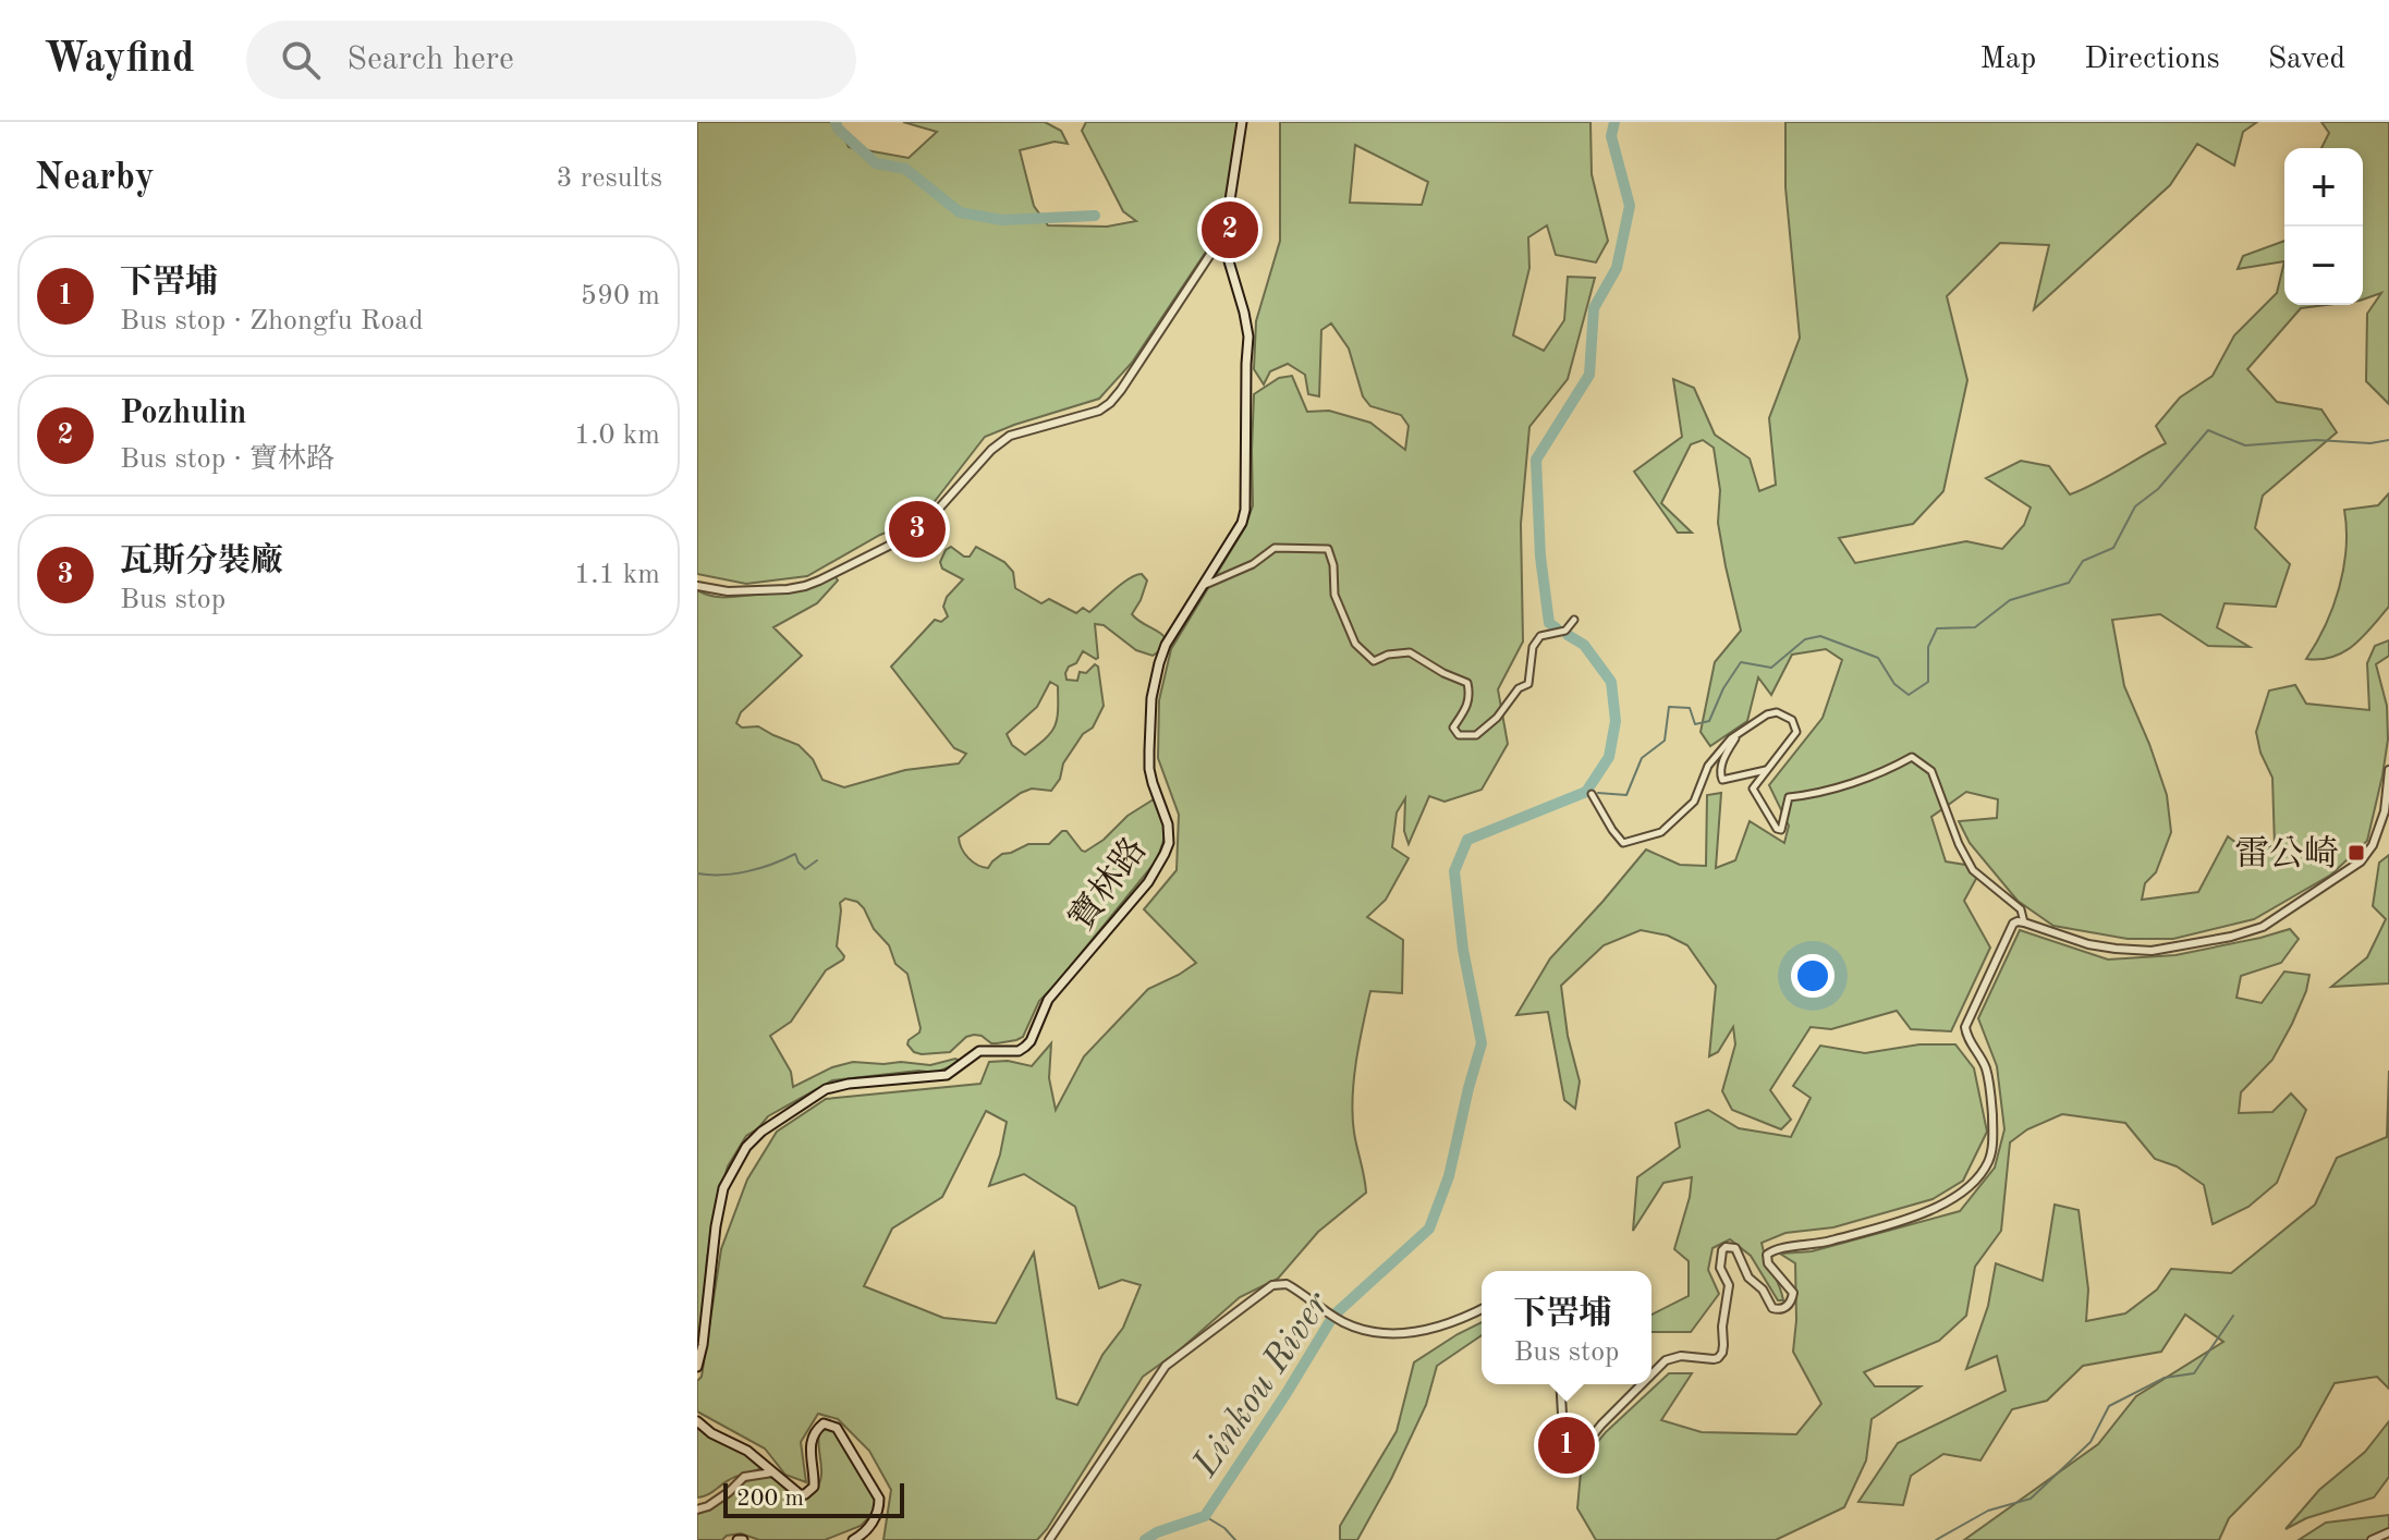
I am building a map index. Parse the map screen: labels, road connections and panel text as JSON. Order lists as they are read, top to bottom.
{
  "streets": {
    "main road": ["寶林路"]
  },
  "water": ["Linkou River"],
  "places": {
    "transit": ["雷公崎"]
  },
  "scale_bar": "200 m",
  "page": {
    "header": "Wayfind",
    "search": "Search here",
    "nav": ["Map", "Directions", "Saved"],
    "heading": ["Nearby", "3 results"],
    "map_buttons": ["+", "−"],
    "pins": ["2", "3", "1"],
    "list": [
      {
        "mark": "1",
        "name": "下罟埔",
        "note": "Bus stop · Zhongfu Road",
        "value": "590 m"
      },
      {
        "mark": "2",
        "name": "Pozhulin",
        "note": "Bus stop · 寶林路",
        "value": "1.0 km"
      },
      {
        "mark": "3",
        "name": "瓦斯分裝廠",
        "note": "Bus stop",
        "value": "1.1 km"
      }
    ],
    "popup": ["下罟埔", "Bus stop"],
    "scale": "200 m"
  }
}
